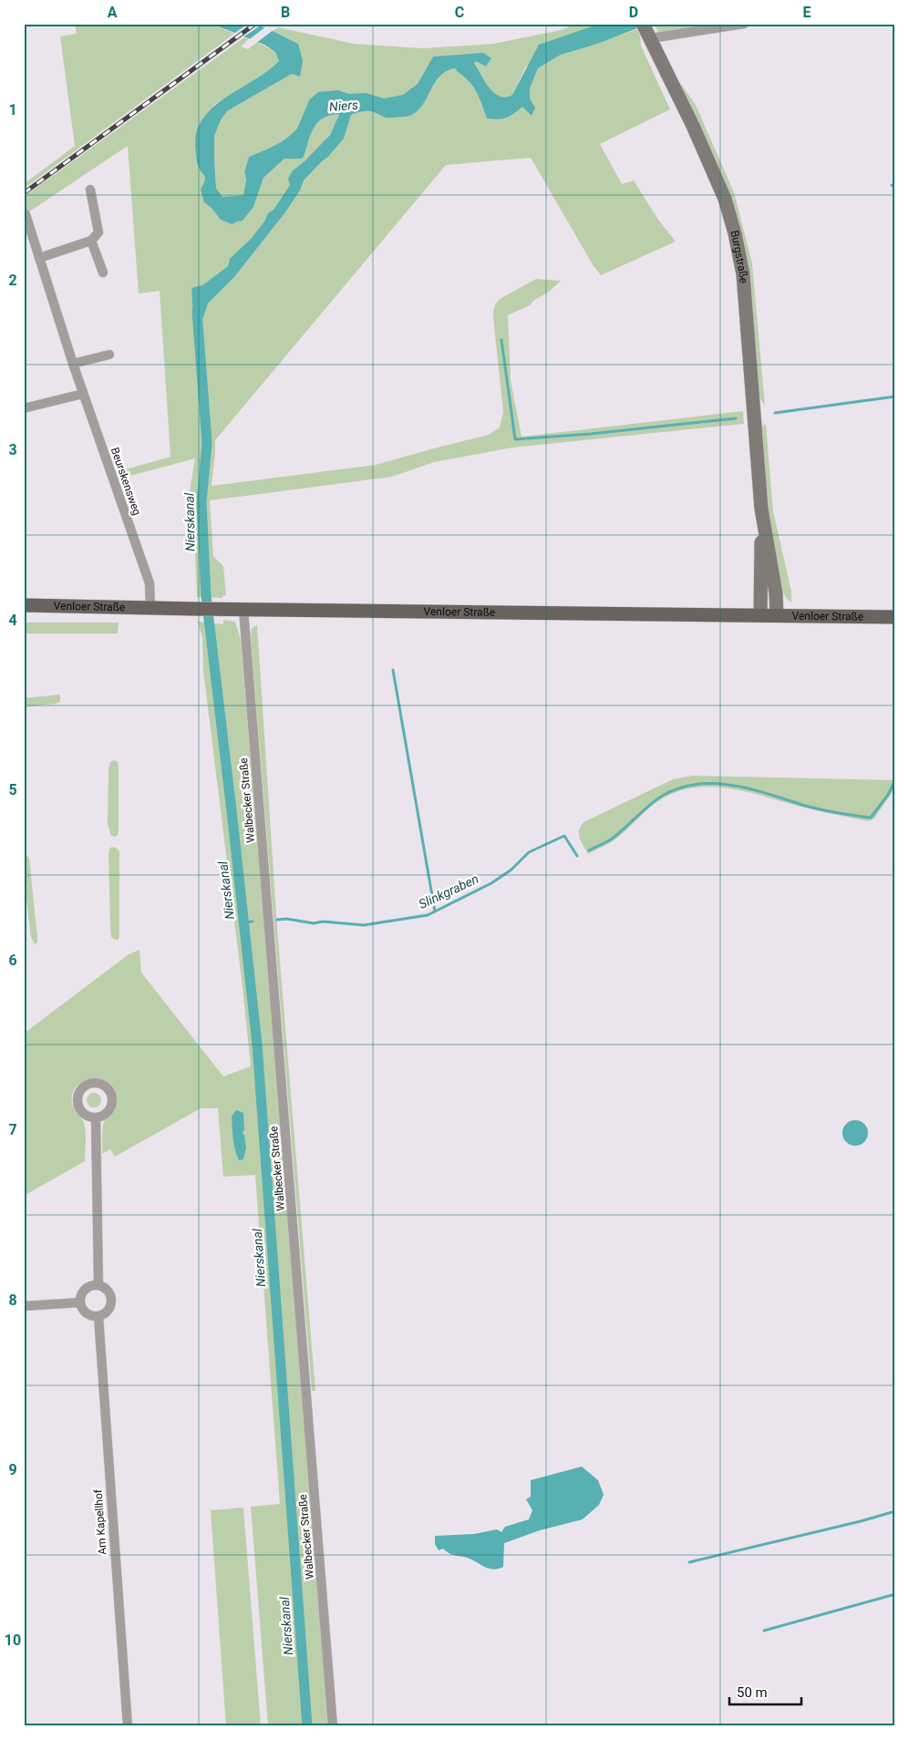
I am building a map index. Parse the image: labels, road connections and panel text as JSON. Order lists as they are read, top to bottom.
{
  "streets": {
    "main road": ["Venloer Straße"],
    "street": [
      "Burgstraße",
      "Beurskensweg",
      "Walbecker Straße",
      "Am Kapellhof"
    ]
  },
  "crossings": [
    ["Burgstraße", "Venloer Straße"],
    ["Beurskensweg", "Venloer Straße"],
    ["Venloer Straße", "Walbecker Straße"]
  ],
  "water": ["Niers", "Nierskanal", "Slinkgraben"],
  "scale_bar": "50 m",
  "grid": {
    "columns": [
      "A",
      "B",
      "C",
      "D",
      "E"
    ],
    "rows": [
      "1",
      "2",
      "3",
      "4",
      "5",
      "6",
      "7",
      "8",
      "9",
      "10"
    ]
  }
}
